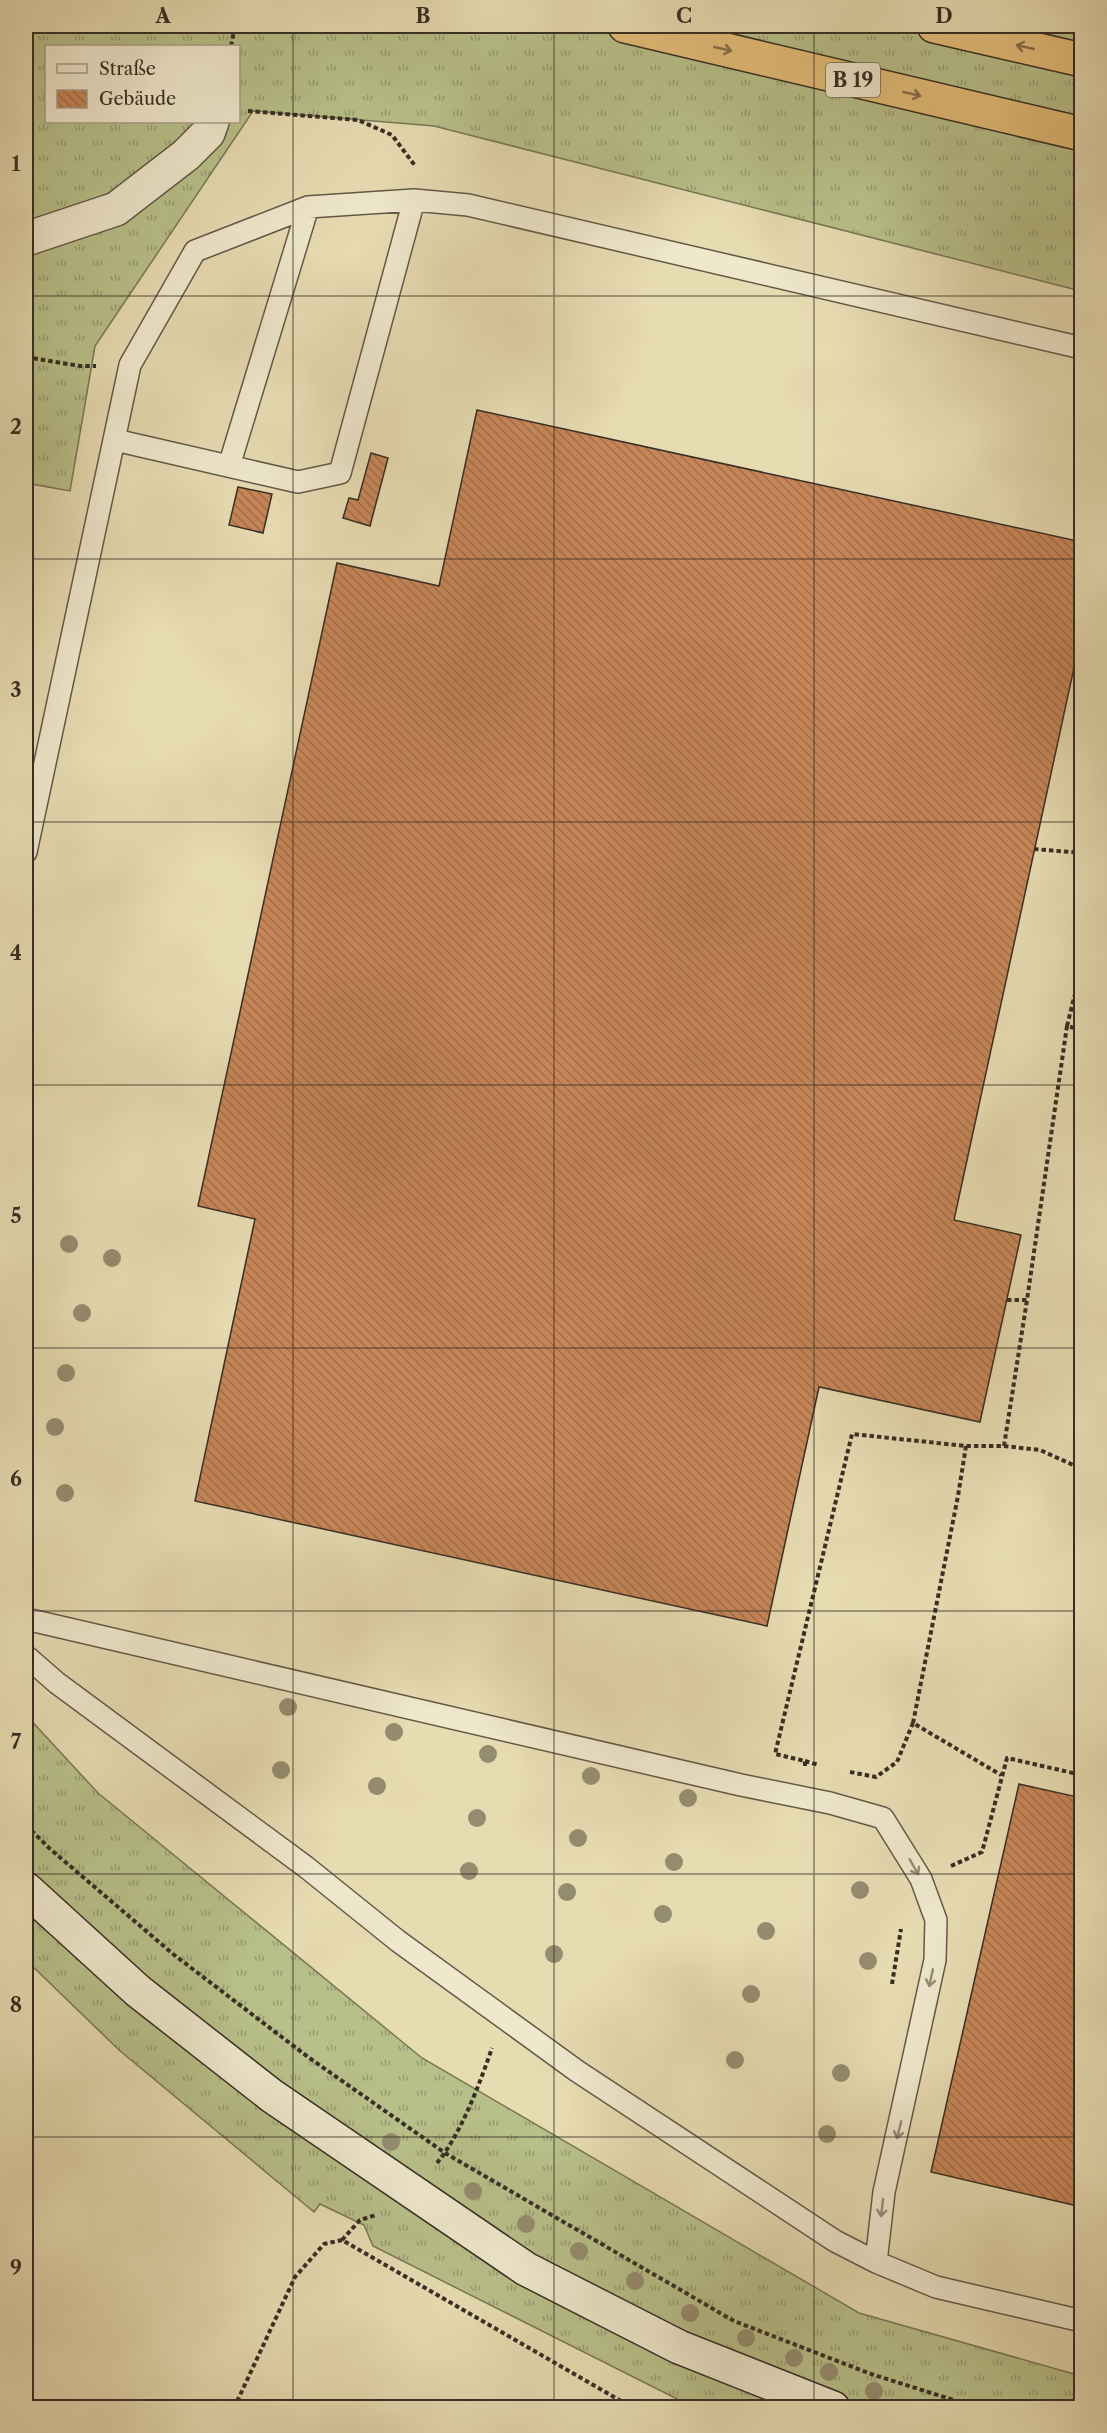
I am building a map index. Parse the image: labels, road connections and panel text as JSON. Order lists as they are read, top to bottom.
{
  "streets": {
    "highway": ["B 19"]
  },
  "legend": ["Straße", "Gebäude"],
  "grid": {
    "columns": [
      "A",
      "B",
      "C",
      "D"
    ],
    "rows": [
      "1",
      "2",
      "3",
      "4",
      "5",
      "6",
      "7",
      "8",
      "9"
    ]
  }
}
